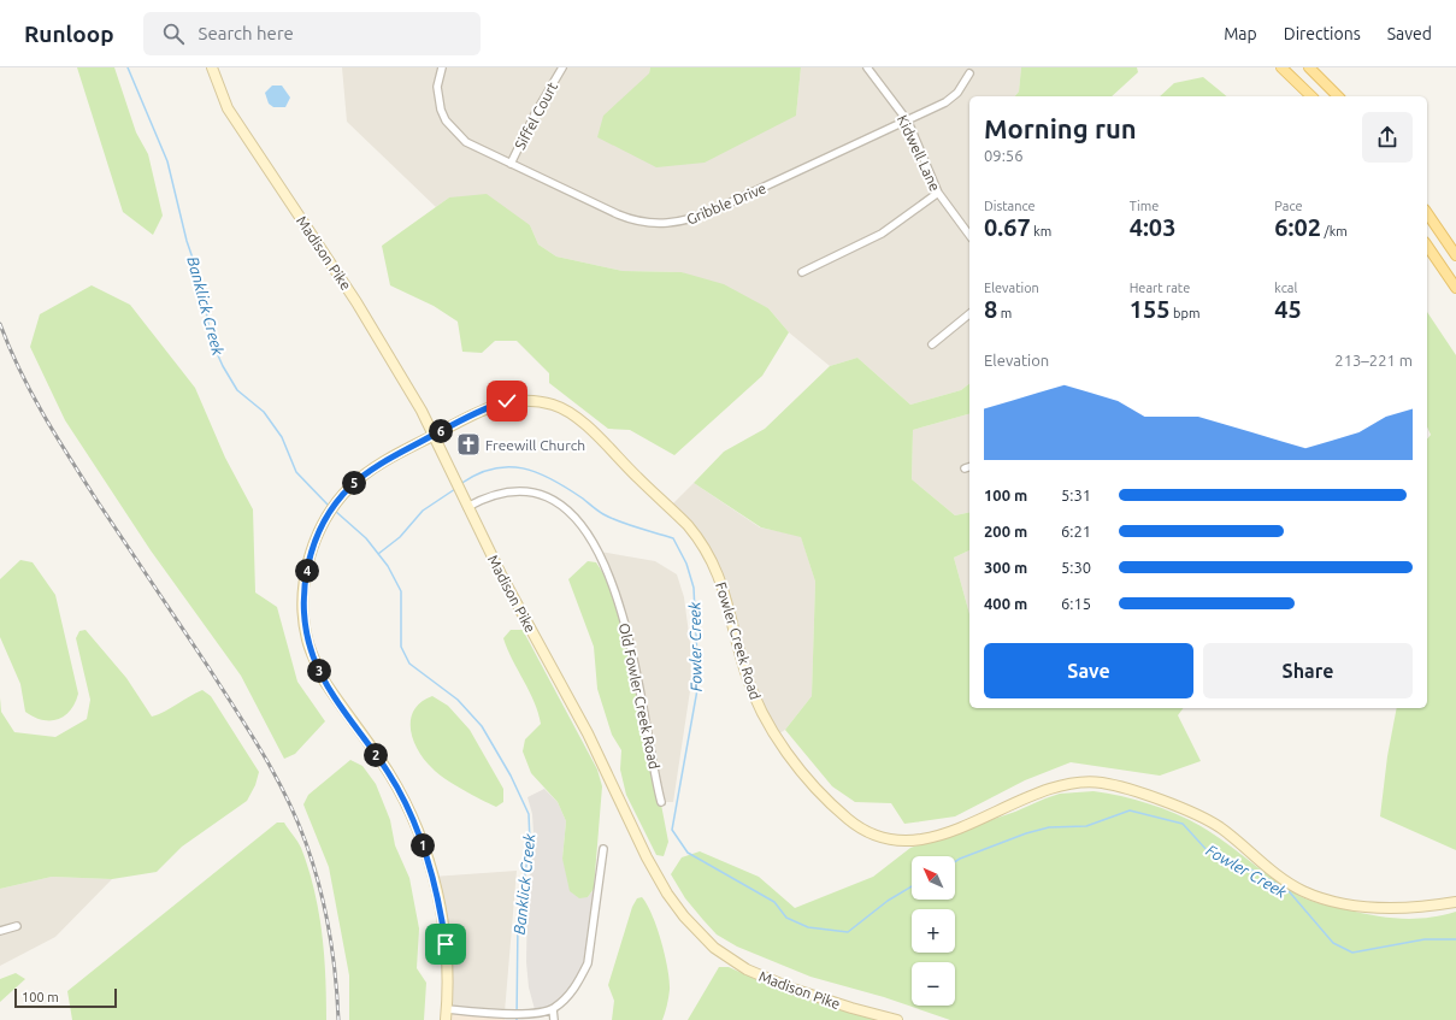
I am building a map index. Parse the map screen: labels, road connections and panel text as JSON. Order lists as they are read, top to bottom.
{
  "streets": {
    "main road": ["Madison Pike", "Fowler Creek Road"],
    "street": [
      "Siffel Court",
      "Kidwell Lane",
      "Gribble Drive",
      "Old Fowler Creek Road"
    ]
  },
  "crossings": [
    ["Siffel Court", "Gribble Drive"],
    ["Kidwell Lane", "Gribble Drive"],
    ["Madison Pike", "Fowler Creek Road"],
    ["Madison Pike", "Old Fowler Creek Road"]
  ],
  "water": ["Banklick Creek", "Fowler Creek"],
  "places": {
    "church": ["Freewill Church"]
  },
  "scale_bar": "100 m",
  "north": "top left",
  "page": {
    "header": "Runloop",
    "search": "Search here",
    "nav": ["Map", "Directions", "Saved"],
    "heading": ["Morning run", "09:56"],
    "stats": [
      ["Distance", "0.67 km"],
      ["Time", "4:03"],
      ["Pace", "6:02 /km"],
      ["Elevation", "8 m"],
      ["Heart rate", "155 bpm"],
      ["kcal", "45"]
    ],
    "chart": ["Elevation", "213–221 m"],
    "pins": [
      "6",
      "5",
      "4",
      "3",
      "2",
      "1"
    ],
    "list": [
      {
        "name": "100 m",
        "note": "5:31"
      },
      {
        "name": "200 m",
        "note": "6:21"
      },
      {
        "name": "300 m",
        "note": "5:30"
      },
      {
        "name": "400 m",
        "note": "6:15"
      }
    ],
    "buttons": ["Save", "Share"],
    "map_buttons": ["+", "−"],
    "scale": "100 m"
  }
}
